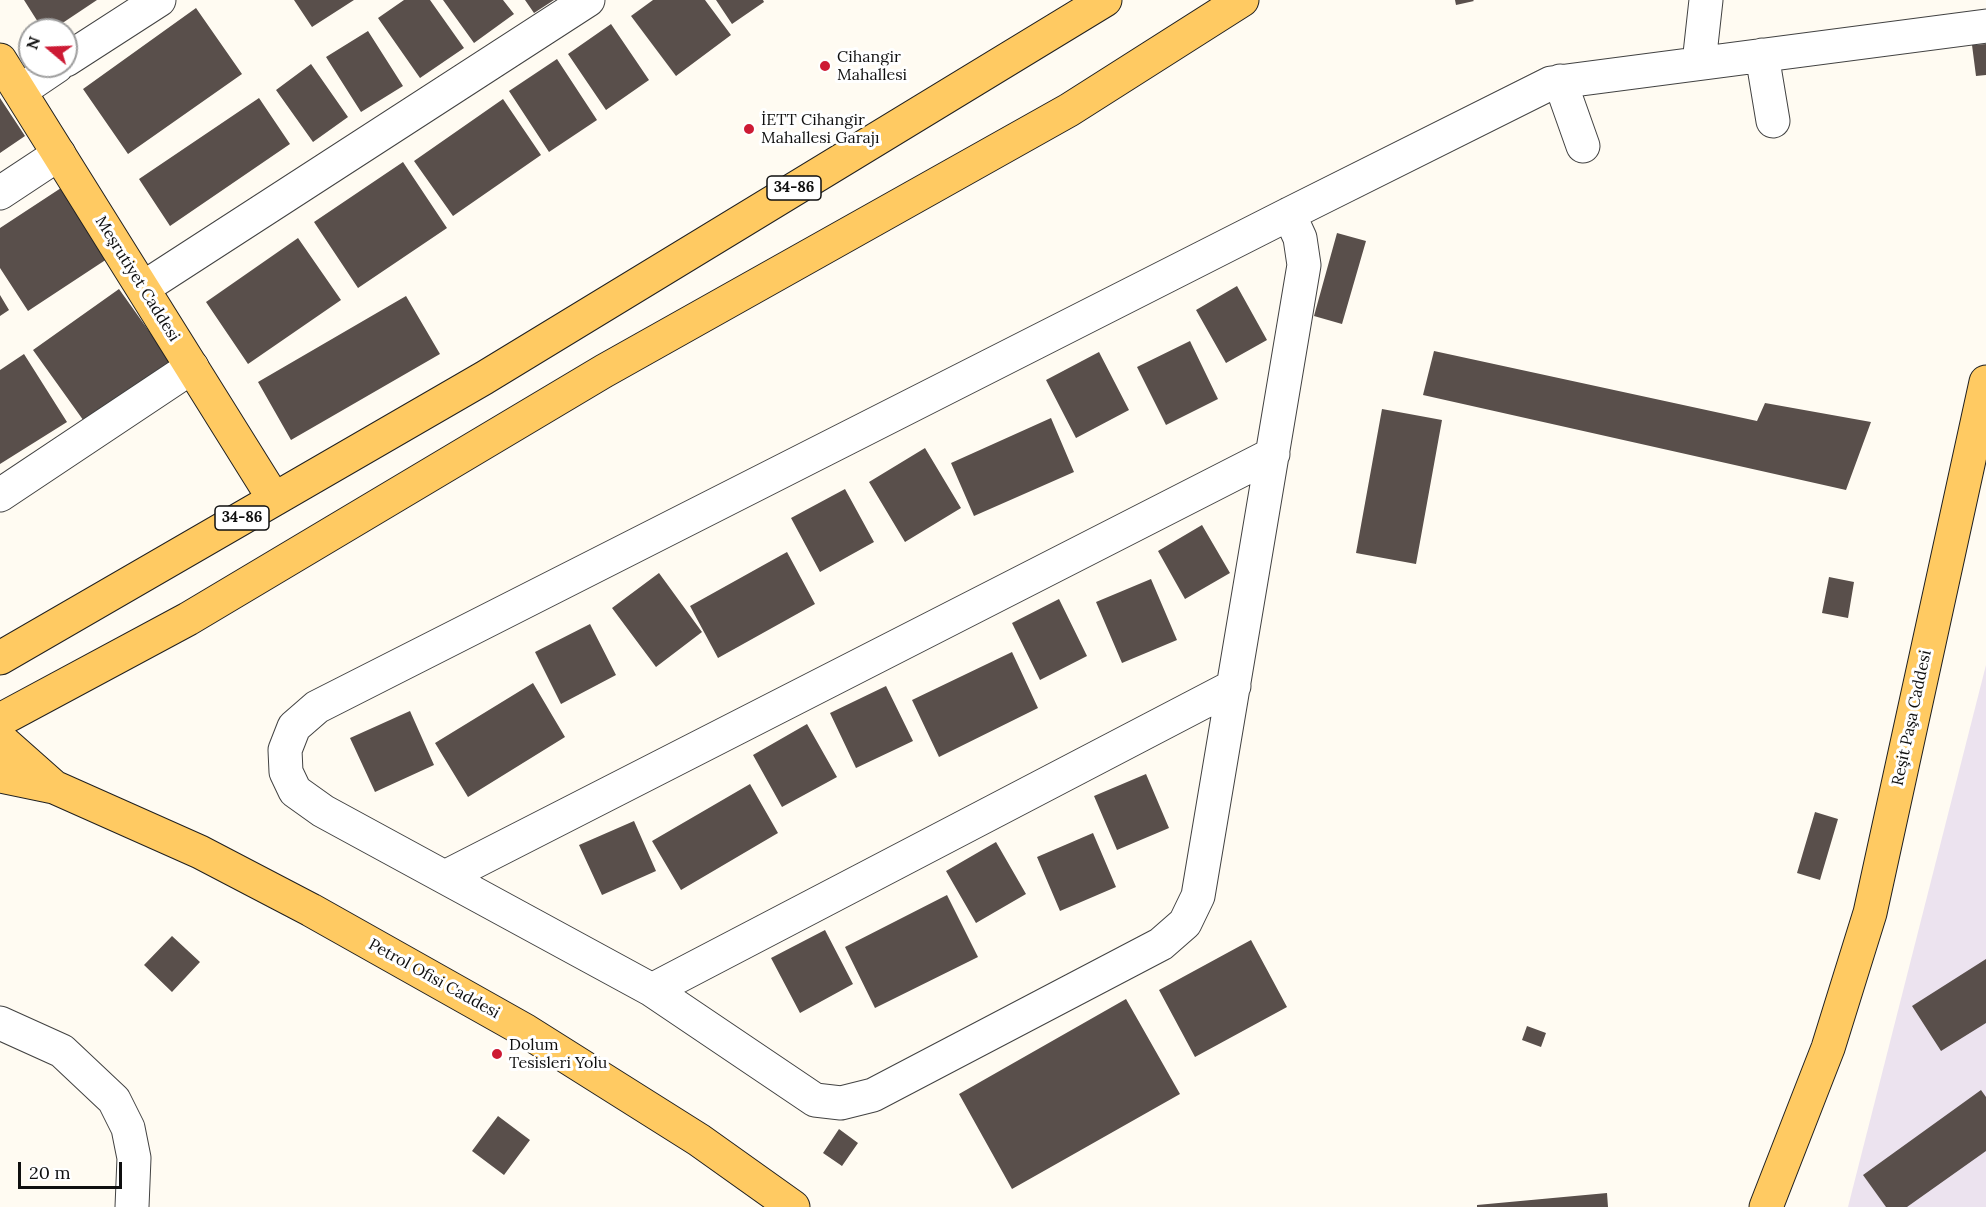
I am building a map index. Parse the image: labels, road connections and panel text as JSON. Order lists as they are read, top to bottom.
{
  "streets": {
    "main road": [
      "34-86",
      "Meşrutiyet Caddesi",
      "Reşit Paşa Caddesi",
      "Petrol Ofisi Caddesi"
    ]
  },
  "crossings": [
    ["34-86", "Meşrutiyet Caddesi"]
  ],
  "places": ["Cihangir Mahallesi", "İETT Cihangir Mahallesi Garajı", "Dolum Tesisleri Yolu"],
  "scale_bar": "20 m",
  "north": "left"
}
